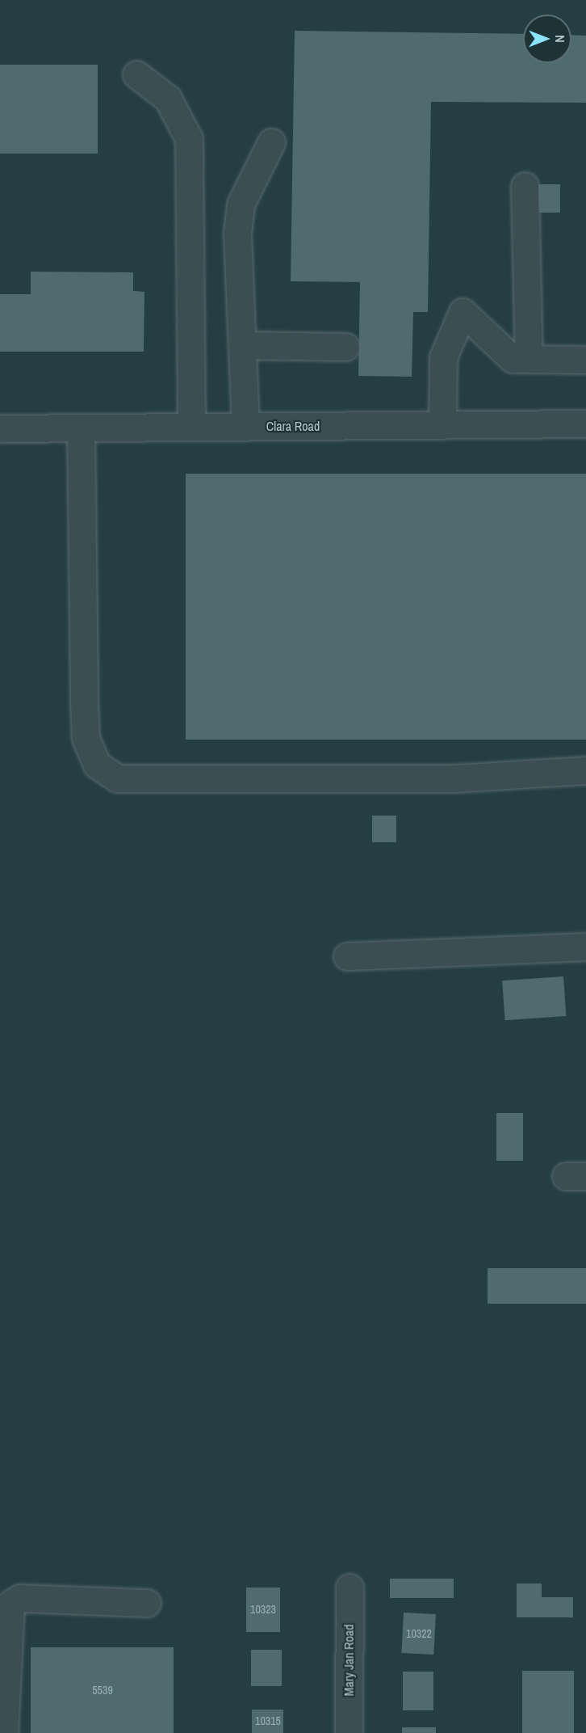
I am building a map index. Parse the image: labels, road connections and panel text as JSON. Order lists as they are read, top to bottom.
{
  "streets": {
    "street": ["Clara Road", "Mary Jan Road"]
  },
  "house_numbers": [
    "10323",
    "10322",
    "5539",
    "10315"
  ],
  "north": "right"
}
